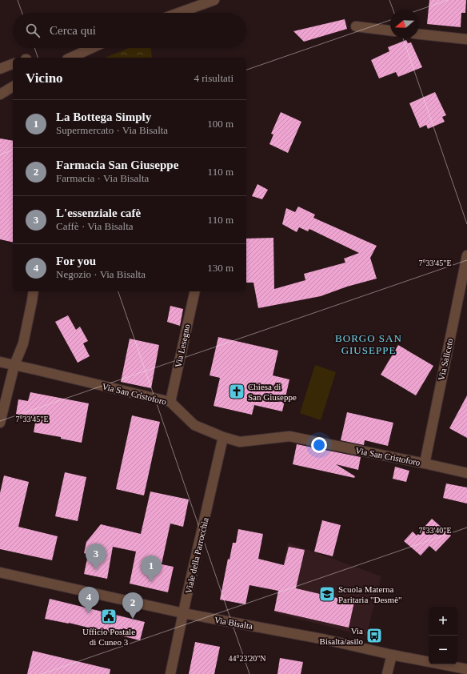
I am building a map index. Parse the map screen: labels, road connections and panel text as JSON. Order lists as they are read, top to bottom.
{
  "streets": {
    "street": [
      "Via Lesegno",
      "Via Saliceto",
      "Via San Cristoforo",
      "Viale della Parrocchia",
      "Via Bisalta"
    ]
  },
  "crossings": [
    ["Via Lesegno", "Via San Cristoforo"],
    ["Via Saliceto", "Via San Cristoforo"],
    ["Via San Cristoforo", "Viale della Parrocchia"],
    ["Viale della Parrocchia", "Via Bisalta"]
  ],
  "districts": ["BORGO SAN GIUSEPPE"],
  "places": {
    "church": ["Chiesa di San Giuseppe"],
    "school or university": ["Scuola Materna Paritaria \"Desmè\""],
    "public building": ["Ufficio Postale di Cuneo 3"],
    "bus stop": ["Via Bisalta/asilo"]
  },
  "north": "left",
  "page": {
    "search": "Cerca qui",
    "heading": ["Vicino", "4 risultati"],
    "list": [
      {
        "mark": "1",
        "name": "La Bottega Simply",
        "note": "Supermercato · Via Bisalta",
        "value": "100 m"
      },
      {
        "mark": "2",
        "name": "Farmacia San Giuseppe",
        "note": "Farmacia · Via Bisalta",
        "value": "110 m"
      },
      {
        "mark": "3",
        "name": "L'essenziale cafè",
        "note": "Caffè · Via Bisalta",
        "value": "110 m"
      },
      {
        "mark": "4",
        "name": "For you",
        "note": "Negozio · Via Bisalta",
        "value": "130 m"
      }
    ],
    "pins": [
      "3",
      "1",
      "4",
      "2"
    ],
    "map_buttons": ["+", "−"]
  },
  "coordinates": ["7°33'45\"E", "7°33'40\"E", "44°23'20\"N"]
}
